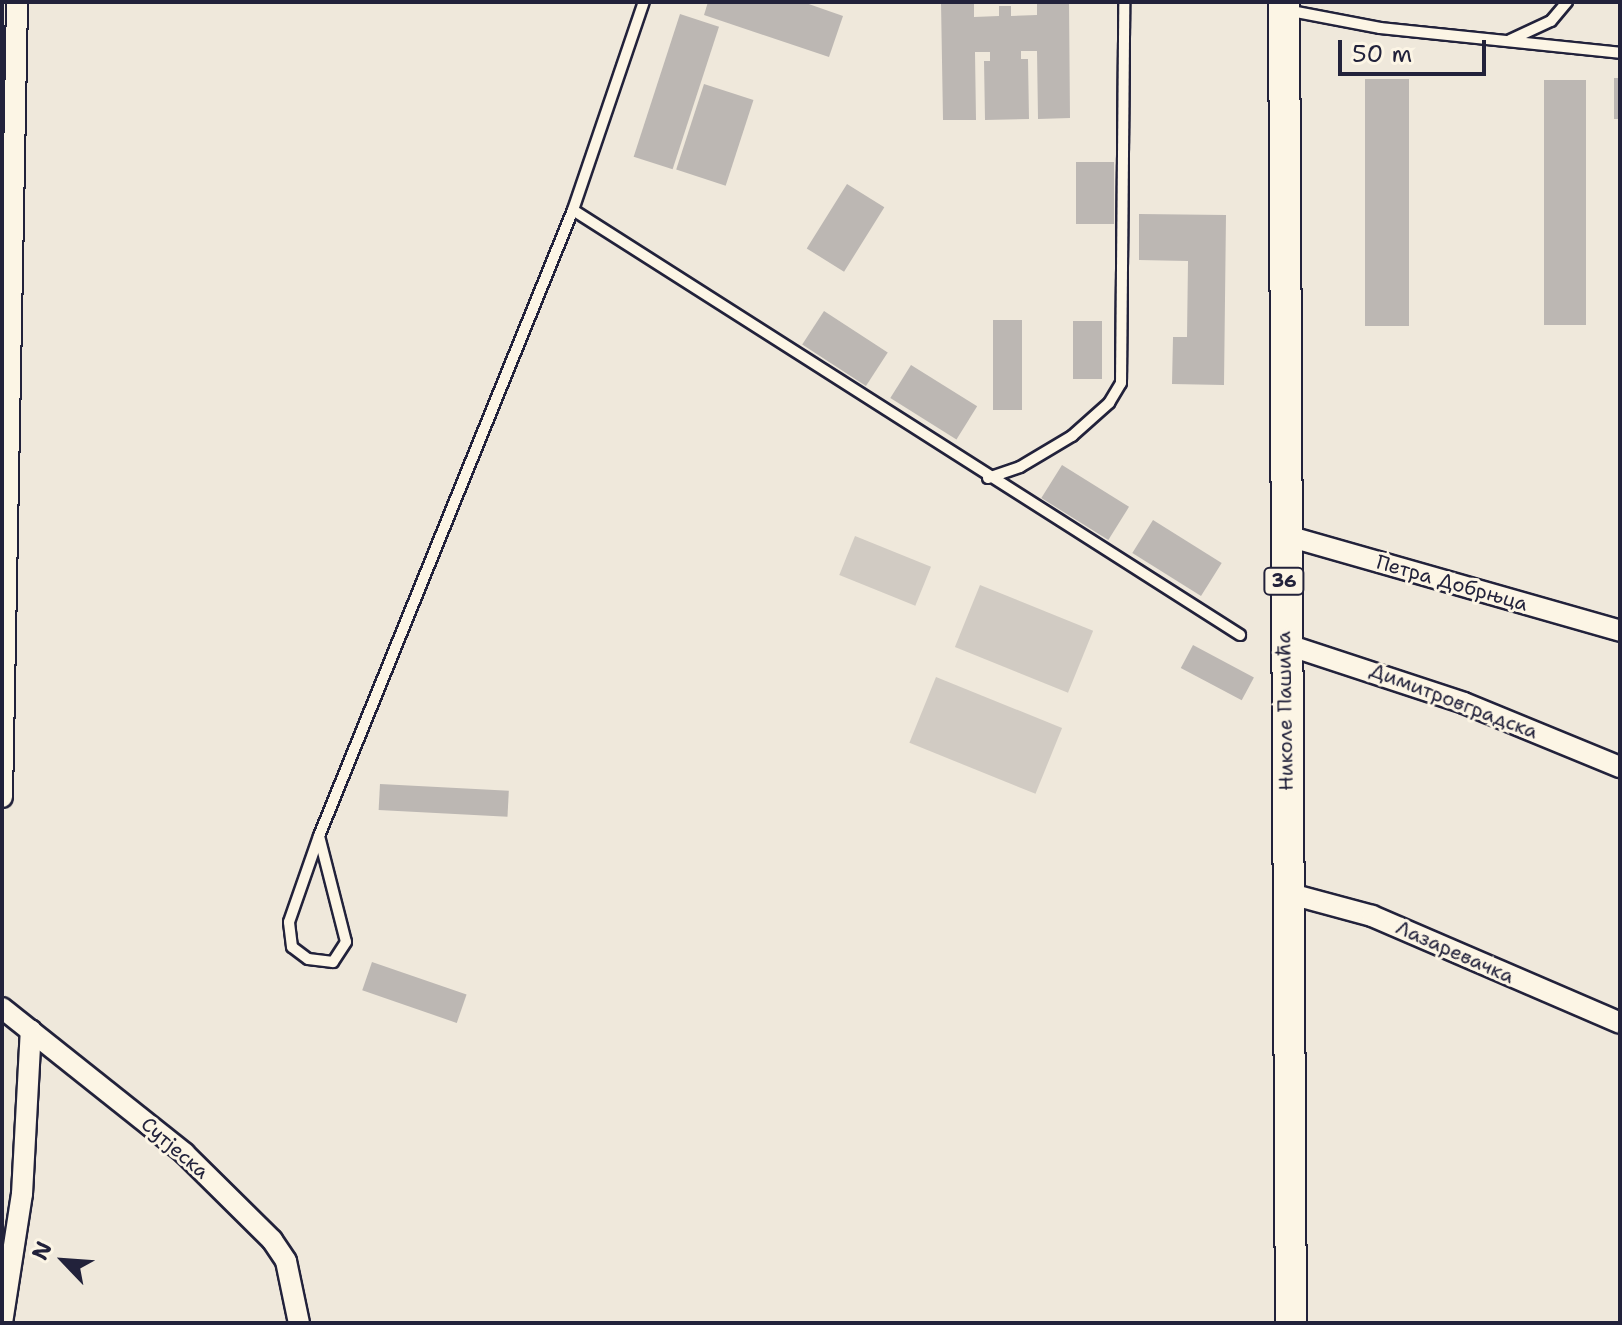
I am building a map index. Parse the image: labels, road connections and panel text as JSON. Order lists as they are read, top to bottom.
{
  "streets": {
    "main road": ["36", "Николе Пашића"],
    "street": [
      "Петра Добрњца",
      "Димитровградска",
      "Лазаревачка",
      "Сутјеска"
    ]
  },
  "crossings": [
    ["Петра Добрњца", "Николе Пашића"],
    ["Димитровградска", "Николе Пашића"],
    ["Николе Пашића", "Лазаревачка"]
  ],
  "scale_bar": "50 m",
  "north": "top left"
}
